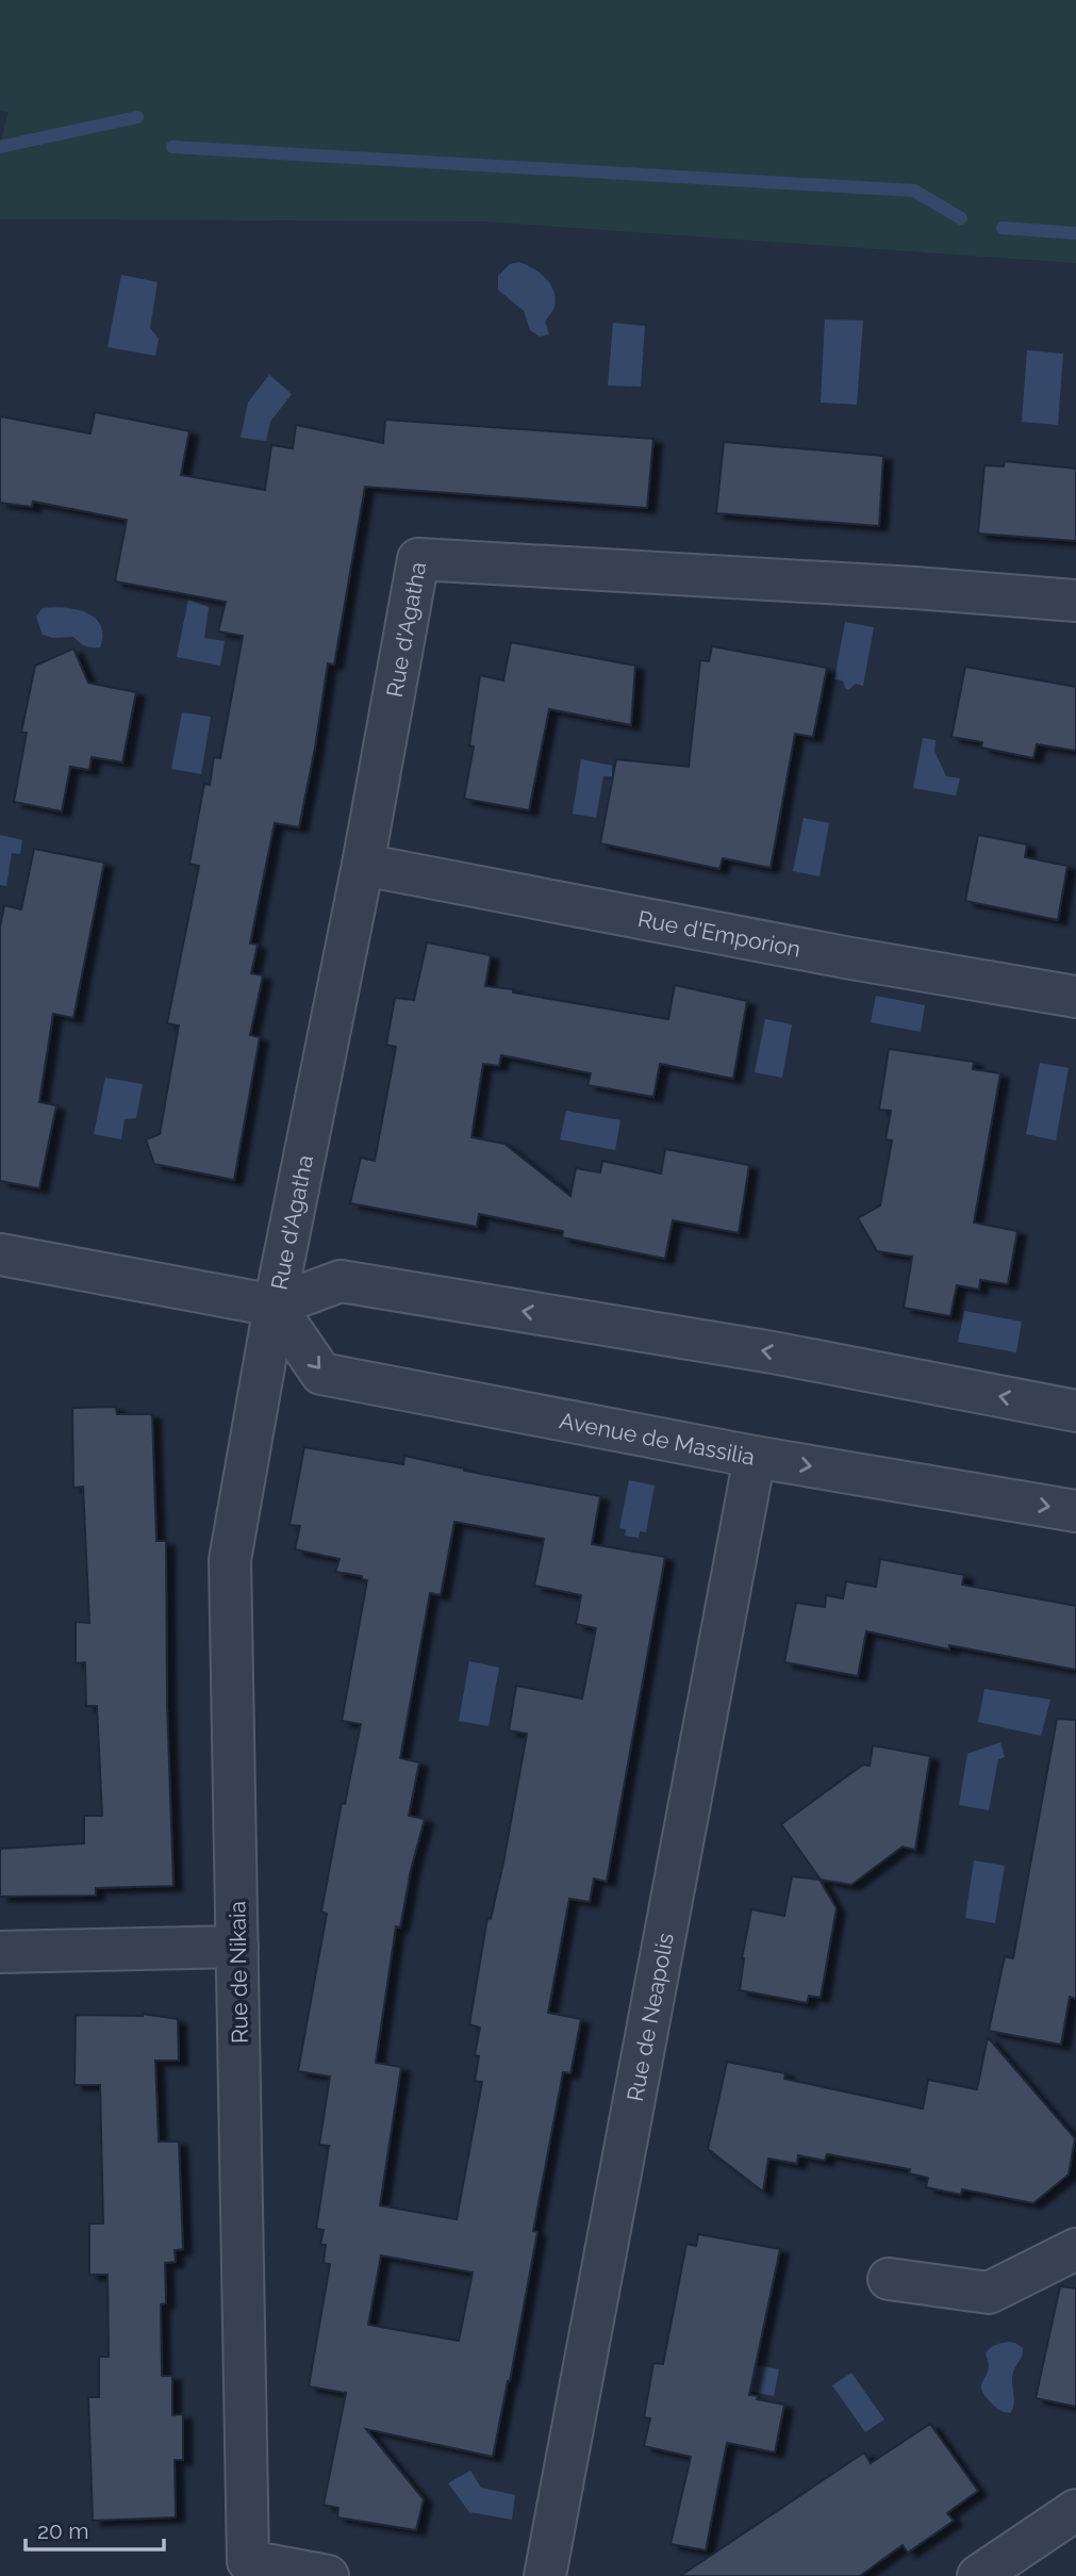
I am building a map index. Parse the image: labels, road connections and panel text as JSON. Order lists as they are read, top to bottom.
{
  "streets": {
    "street": [
      "Rue d'Agatha",
      "Rue d'Emporion",
      "Avenue de Massilia",
      "Rue de Nikaia",
      "Rue de Neapolis"
    ]
  },
  "crossings": [
    ["Rue d'Agatha", "Rue d'Emporion"],
    ["Rue d'Agatha", "Avenue de Massilia"],
    ["Rue d'Agatha", "Rue de Nikaia"],
    ["Avenue de Massilia", "Rue de Nikaia"],
    ["Avenue de Massilia", "Rue de Neapolis"]
  ],
  "scale_bar": "20 m"
}
